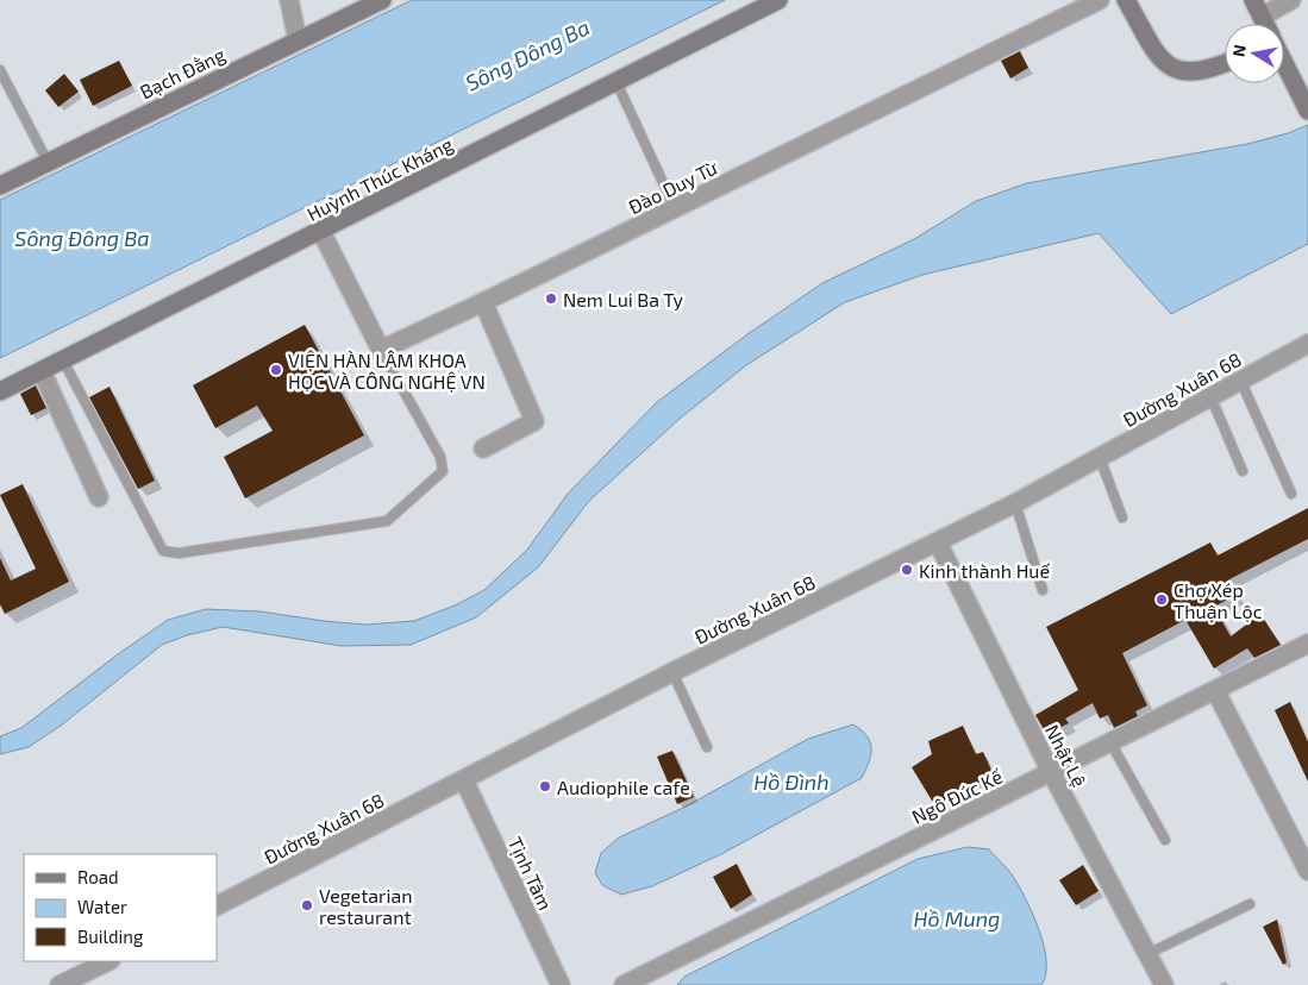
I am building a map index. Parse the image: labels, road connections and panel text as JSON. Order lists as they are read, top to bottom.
{
  "streets": {
    "main road": ["Bạch Đằng", "Huỳnh Thúc Kháng"],
    "street": [
      "Đào Duy Từ",
      "Đường Xuân 68",
      "Nhật Lệ",
      "Ngô Đức Kế",
      "Tịnh Tâm"
    ]
  },
  "crossings": [
    ["Đường Xuân 68", "Nhật Lệ"],
    ["Đường Xuân 68", "Tịnh Tâm"],
    ["Nhật Lệ", "Ngô Đức Kế"]
  ],
  "water": ["Sông Đông Ba", "Hồ Đình", "Hồ Mung"],
  "places": [
    "Nem Lui Ba Ty",
    "VIỆN HÀN LÂM KHOA HỌC VÀ CÔNG NGHỆ VN",
    "Kinh thành Huế",
    "Chợ Xép Thuận Lộc",
    "Audiophile cafe",
    "Vegetarian restaurant"
  ],
  "legend": ["Road", "Water", "Building"],
  "north": "left"
}
